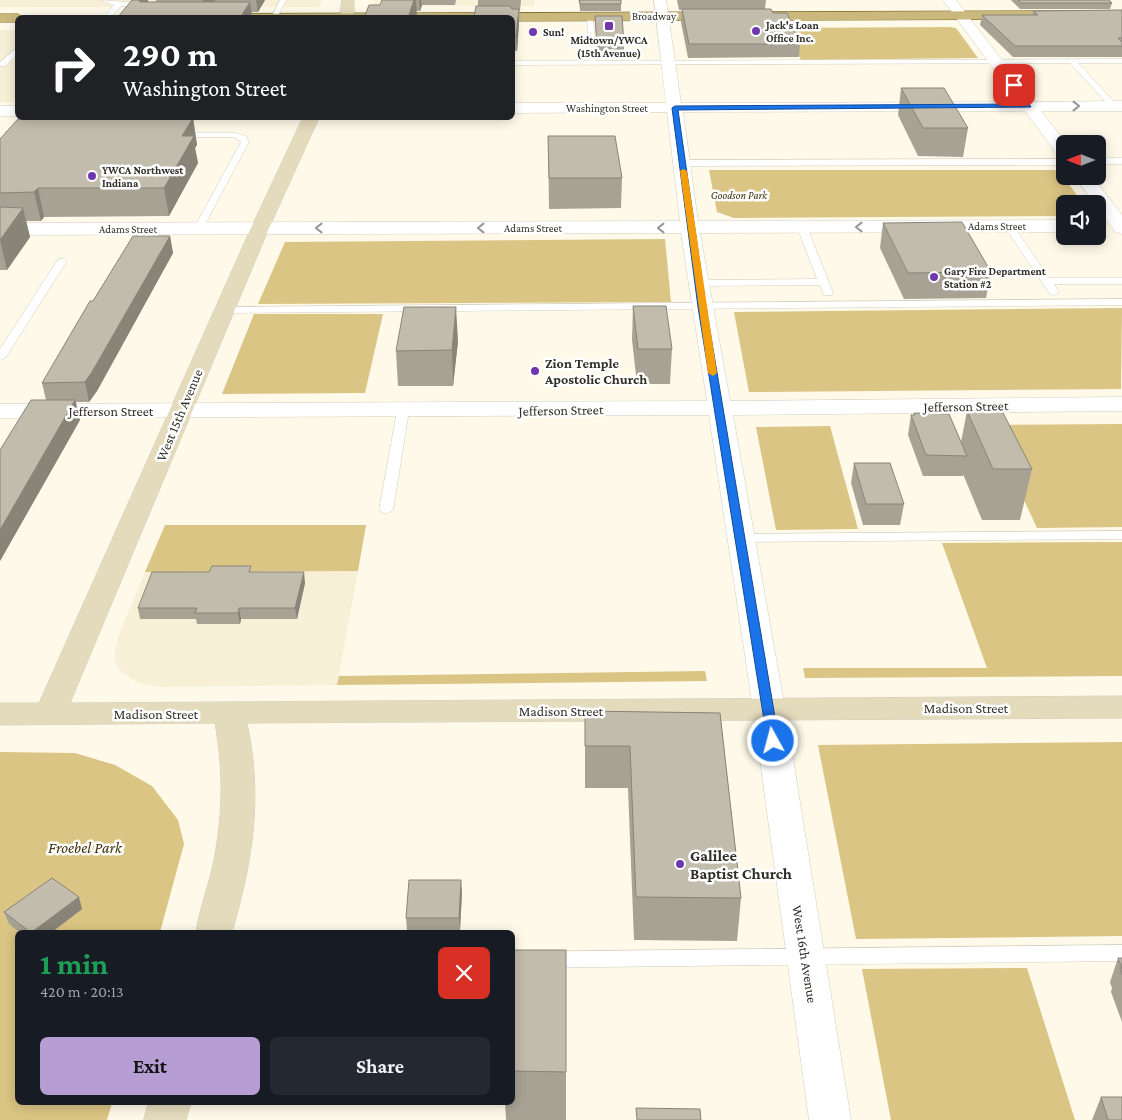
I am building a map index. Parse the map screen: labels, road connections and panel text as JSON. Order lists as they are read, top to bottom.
{
  "streets": {
    "main road": ["Broadway", "West 15th Avenue", "Madison Street"],
    "street": [
      "Washington Street",
      "Adams Street",
      "Jefferson Street",
      "West 16th Avenue"
    ]
  },
  "crossings": [
    ["Broadway", "West 16th Avenue"],
    ["Washington Street", "West 16th Avenue"],
    ["Adams Street", "West 15th Avenue"],
    ["Adams Street", "West 16th Avenue"],
    ["Jefferson Street", "West 15th Avenue"],
    ["Jefferson Street", "West 16th Avenue"],
    ["West 15th Avenue", "Madison Street"],
    ["Madison Street", "West 16th Avenue"]
  ],
  "one_way": ["Adams Street"],
  "parks": ["Goodson Park", "Froebel Park"],
  "places": {
    "transit": ["Midtown/YWCA (15th Avenue)"],
    "other": [
      "Jack's Loan Office Inc.",
      "Sun!",
      "YWCA Northwest Indiana",
      "Gary Fire Department Station #2",
      "Zion Temple Apostolic Church",
      "Galilee Baptist Church"
    ]
  },
  "north": "left",
  "page": {
    "turn": ["290 m", "Washington Street"],
    "heading": ["1 min", "420 m · 20:13"],
    "buttons": ["Exit", "Share"]
  }
}
